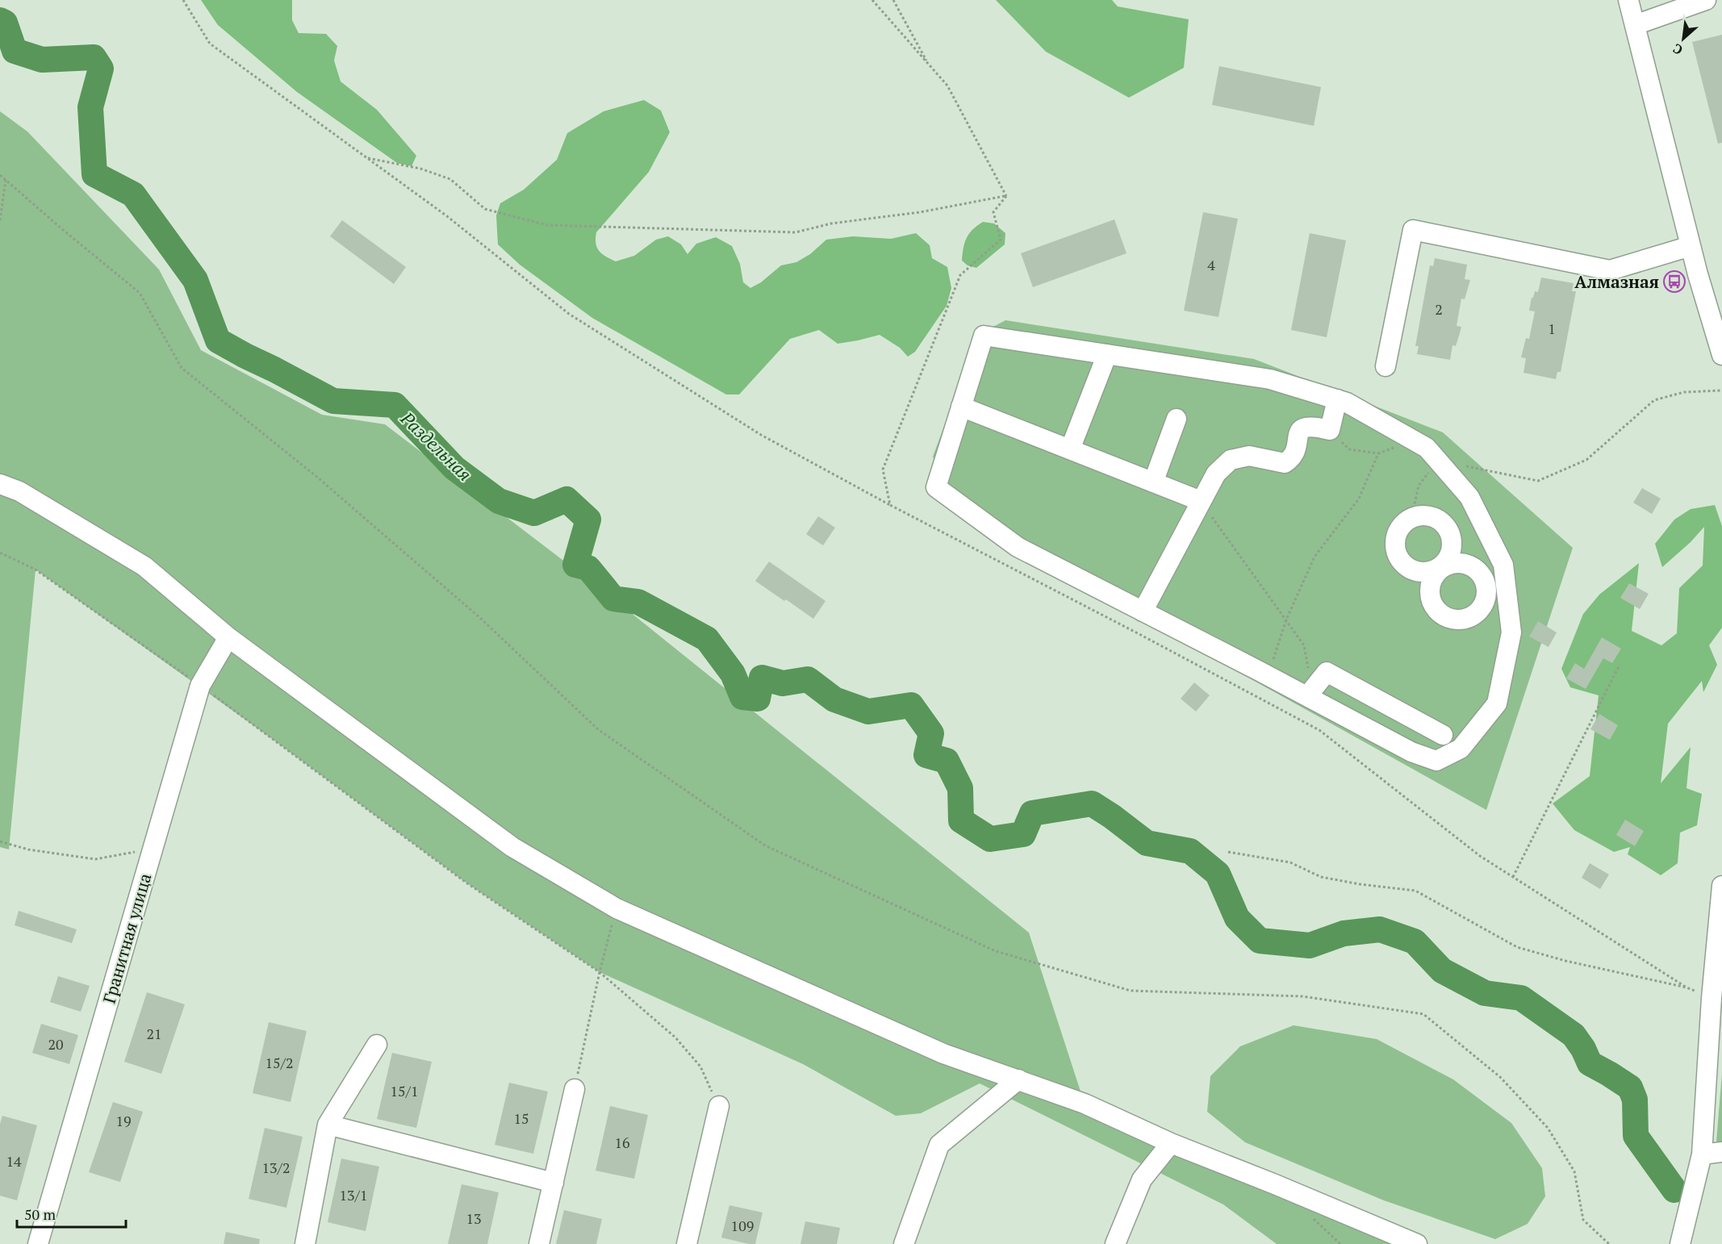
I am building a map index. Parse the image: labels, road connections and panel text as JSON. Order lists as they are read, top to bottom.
{
  "streets": {
    "street": ["Гранитная улица"]
  },
  "water": ["Раздельная"],
  "places": {
    "bus stop": ["Алмазная"]
  },
  "house_numbers": [
    "4",
    "2",
    "1",
    "21",
    "20",
    "15/2",
    "15/1",
    "15",
    "19",
    "16",
    "14",
    "13/2",
    "13/1",
    "13",
    "109"
  ],
  "scale_bar": "50 m",
  "north": "bottom left"
}
